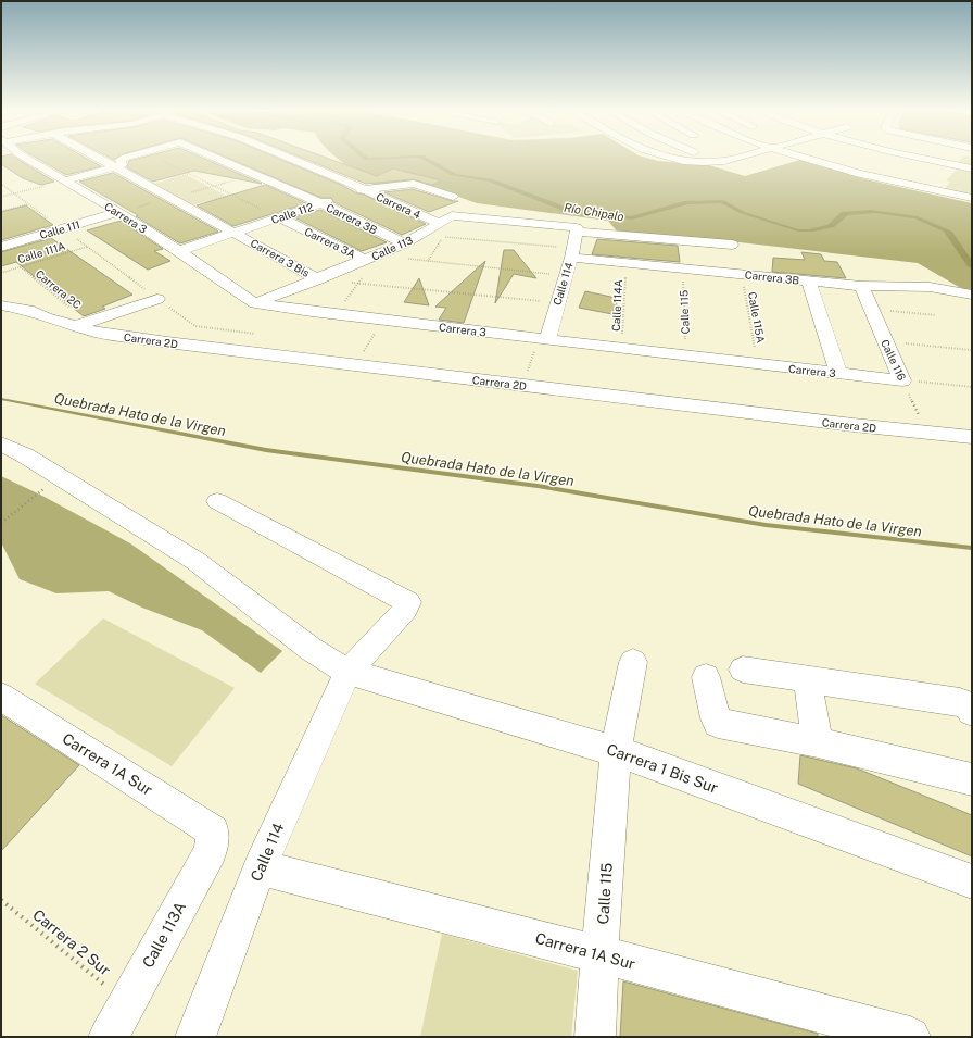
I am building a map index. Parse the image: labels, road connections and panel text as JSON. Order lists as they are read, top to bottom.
{
  "streets": {
    "street": [
      "Carrera 4",
      "Calle 112",
      "Carrera 3",
      "Carrera 3B",
      "Calle 111",
      "Carrera 3A",
      "Calle 113",
      "Carrera 3 Bis",
      "Calle 114",
      "Calle 115",
      "Carrera 2D",
      "Calle 116",
      "Carrera 1A Sur",
      "Carrera 1 Bis Sur",
      "Calle 113A"
    ],
    "path": [
      "Calle 111A",
      "Carrera 2C",
      "Calle 114A",
      "Calle 115A",
      "Carrera 2 Sur"
    ]
  },
  "crossings": [
    ["Carrera 4", "Calle 112"],
    ["Carrera 4", "Calle 113"],
    ["Calle 112", "Carrera 3"],
    ["Calle 112", "Carrera 3B"],
    ["Calle 112", "Carrera 3A"],
    ["Calle 112", "Carrera 3 Bis"],
    ["Carrera 3", "Calle 111"],
    ["Carrera 3", "Calle 113"],
    ["Carrera 3", "Calle 114"],
    ["Carrera 3", "Calle 114A"],
    ["Carrera 3", "Calle 115"],
    ["Carrera 3", "Calle 115A"],
    ["Carrera 3", "Calle 116"],
    ["Carrera 3B", "Calle 113"],
    ["Carrera 3B", "Calle 114"],
    ["Carrera 3B", "Calle 114A"],
    ["Carrera 3B", "Calle 115"],
    ["Carrera 3B", "Calle 115A"],
    ["Carrera 3B", "Calle 116"],
    ["Calle 111", "Carrera 2D"],
    ["Carrera 3A", "Calle 113"],
    ["Calle 113", "Carrera 3 Bis"],
    ["Calle 113", "Calle 114"],
    ["Calle 111A", "Carrera 2C"],
    ["Calle 111A", "Carrera 2D"],
    ["Carrera 3 Bis", "Calle 114"],
    ["Calle 114", "Carrera 1A Sur"],
    ["Calle 114", "Carrera 1 Bis Sur"],
    ["Carrera 2C", "Carrera 2D"],
    ["Calle 115", "Carrera 1A Sur"],
    ["Calle 115", "Carrera 1 Bis Sur"],
    ["Carrera 2D", "Calle 116"],
    ["Carrera 1A Sur", "Calle 113A"],
    ["Calle 113A", "Carrera 2 Sur"]
  ],
  "water": ["Río Chipalo", "Quebrada Hato de la Virgen"]
}
